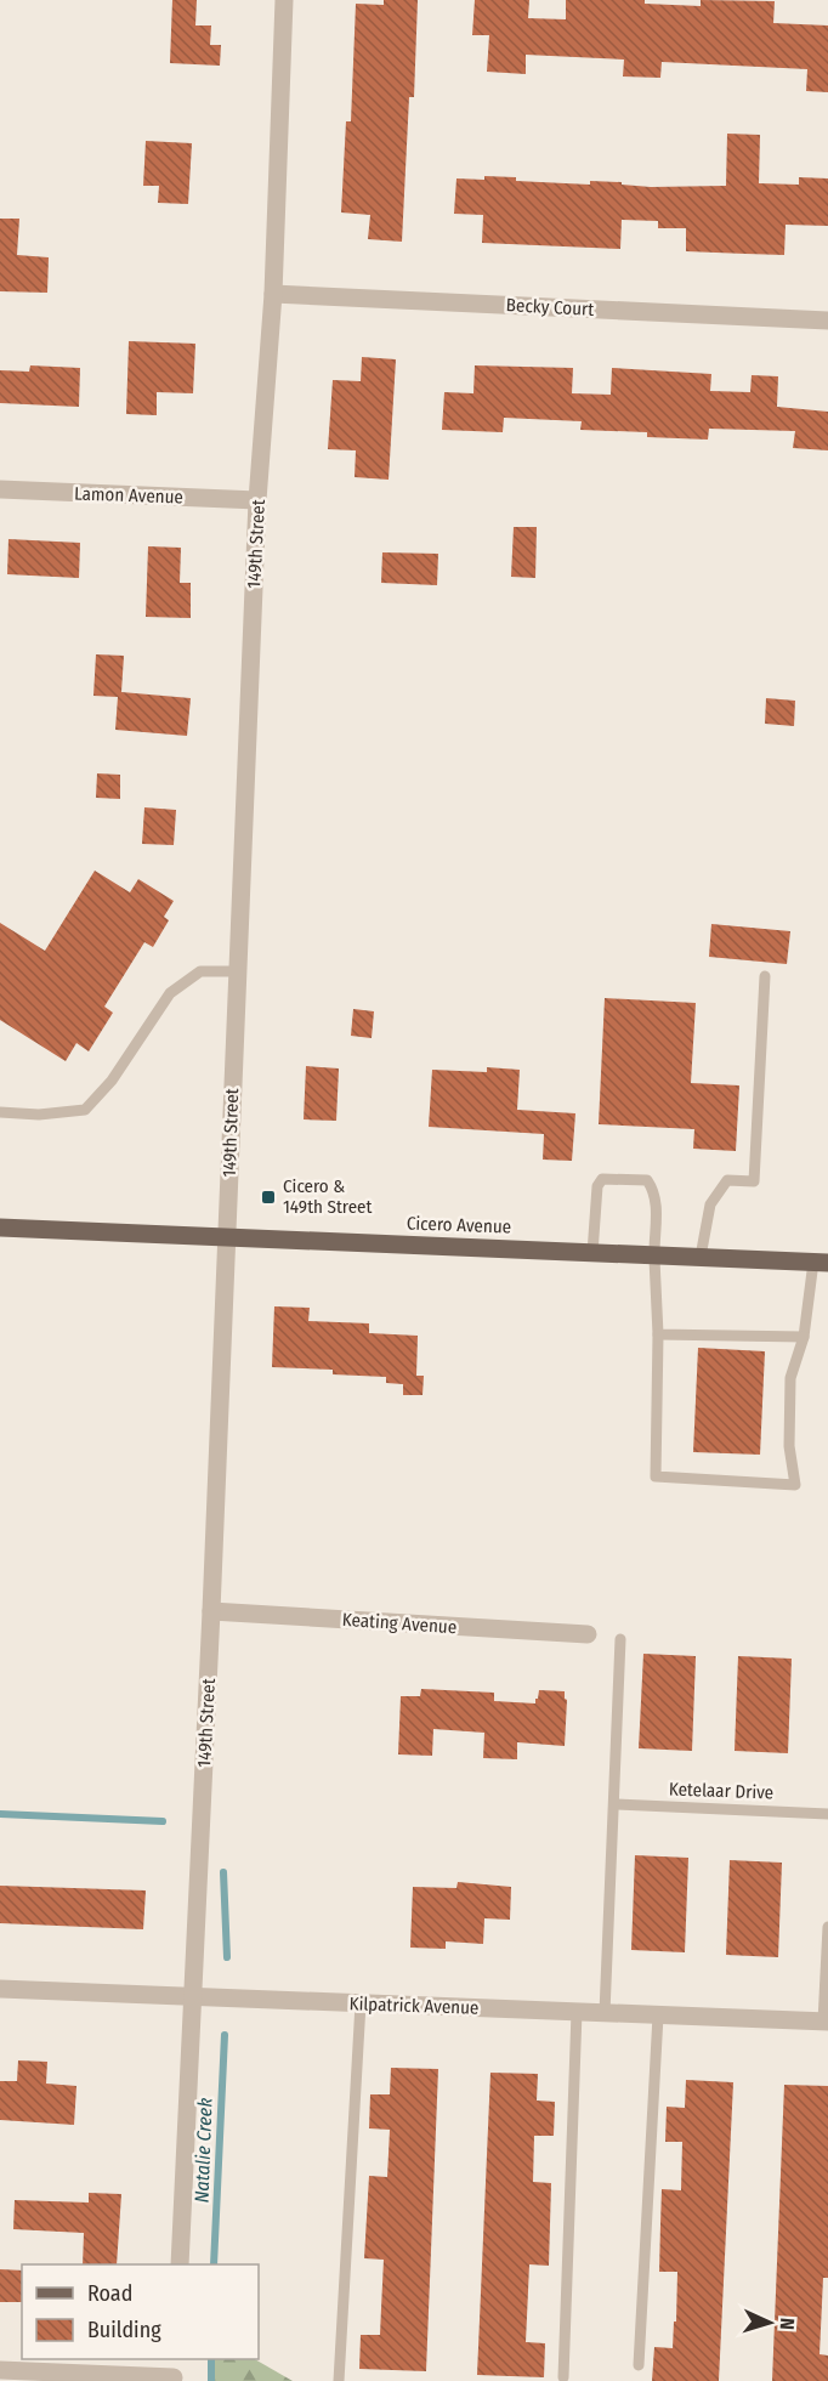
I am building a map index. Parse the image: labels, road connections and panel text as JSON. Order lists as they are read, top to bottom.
{
  "streets": {
    "main road": ["Cicero Avenue"],
    "street": [
      "Becky Court",
      "Lamon Avenue",
      "149th Street",
      "Keating Avenue",
      "Kilpatrick Avenue"
    ],
    "lane": ["Ketelaar Drive"]
  },
  "crossings": [
    ["Becky Court", "149th Street"],
    ["Lamon Avenue", "149th Street"],
    ["149th Street", "Cicero Avenue"],
    ["149th Street", "Keating Avenue"],
    ["149th Street", "Kilpatrick Avenue"]
  ],
  "water": ["Natalie Creek"],
  "places": {
    "transit": ["Cicero & 149th Street"]
  },
  "legend": ["Road", "Building"],
  "north": "right"
}
